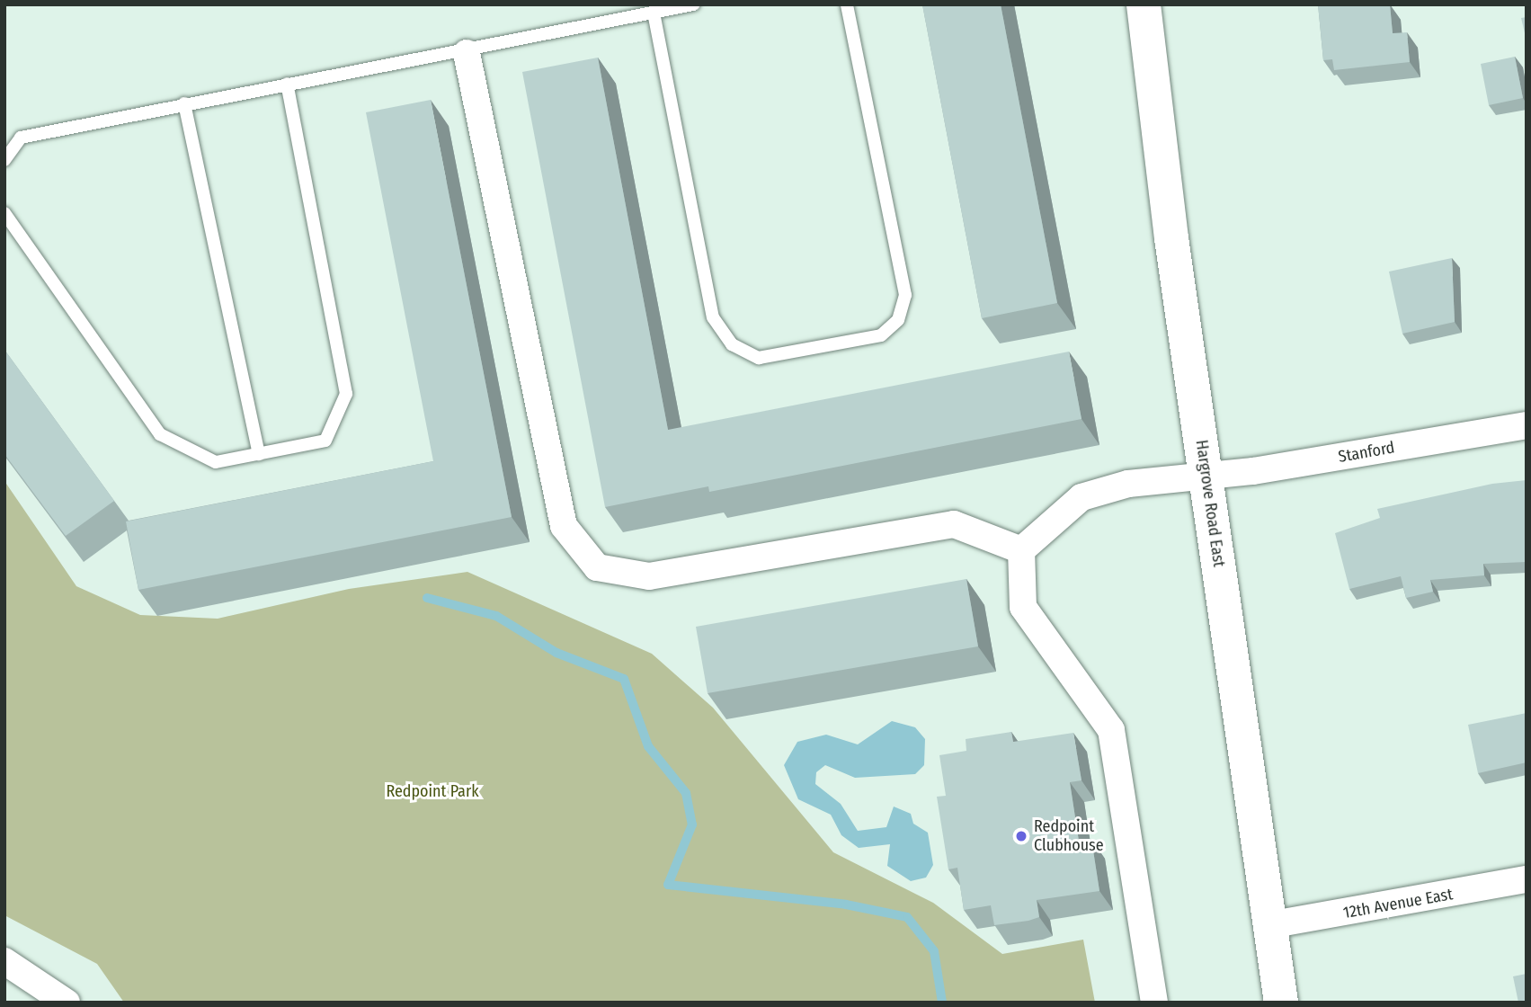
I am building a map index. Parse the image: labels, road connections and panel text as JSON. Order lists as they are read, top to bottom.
{
  "streets": {
    "main road": ["Hargrove Road East"],
    "street": ["Stanford", "12th Avenue East"]
  },
  "crossings": [
    ["Stanford", "Hargrove Road East"],
    ["Hargrove Road East", "12th Avenue East"]
  ],
  "parks": ["Redpoint Park"],
  "places": ["Redpoint Clubhouse"]
}
